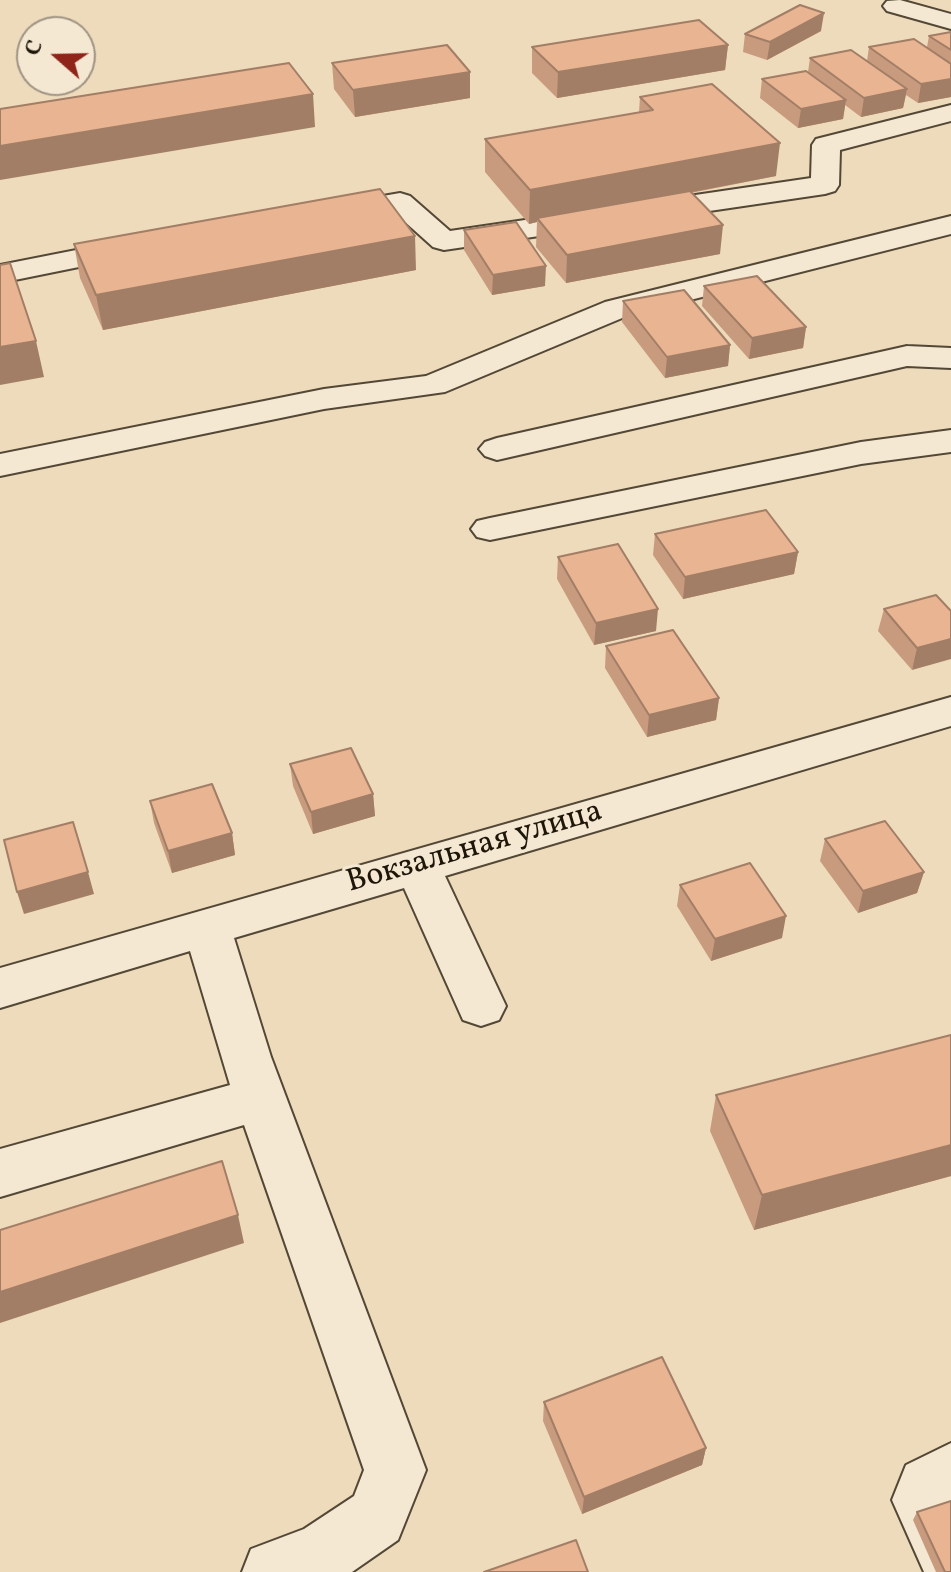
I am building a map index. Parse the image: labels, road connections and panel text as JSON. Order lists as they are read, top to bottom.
{
  "streets": {
    "street": ["Вокзальная улица"]
  },
  "north": "left"
}
